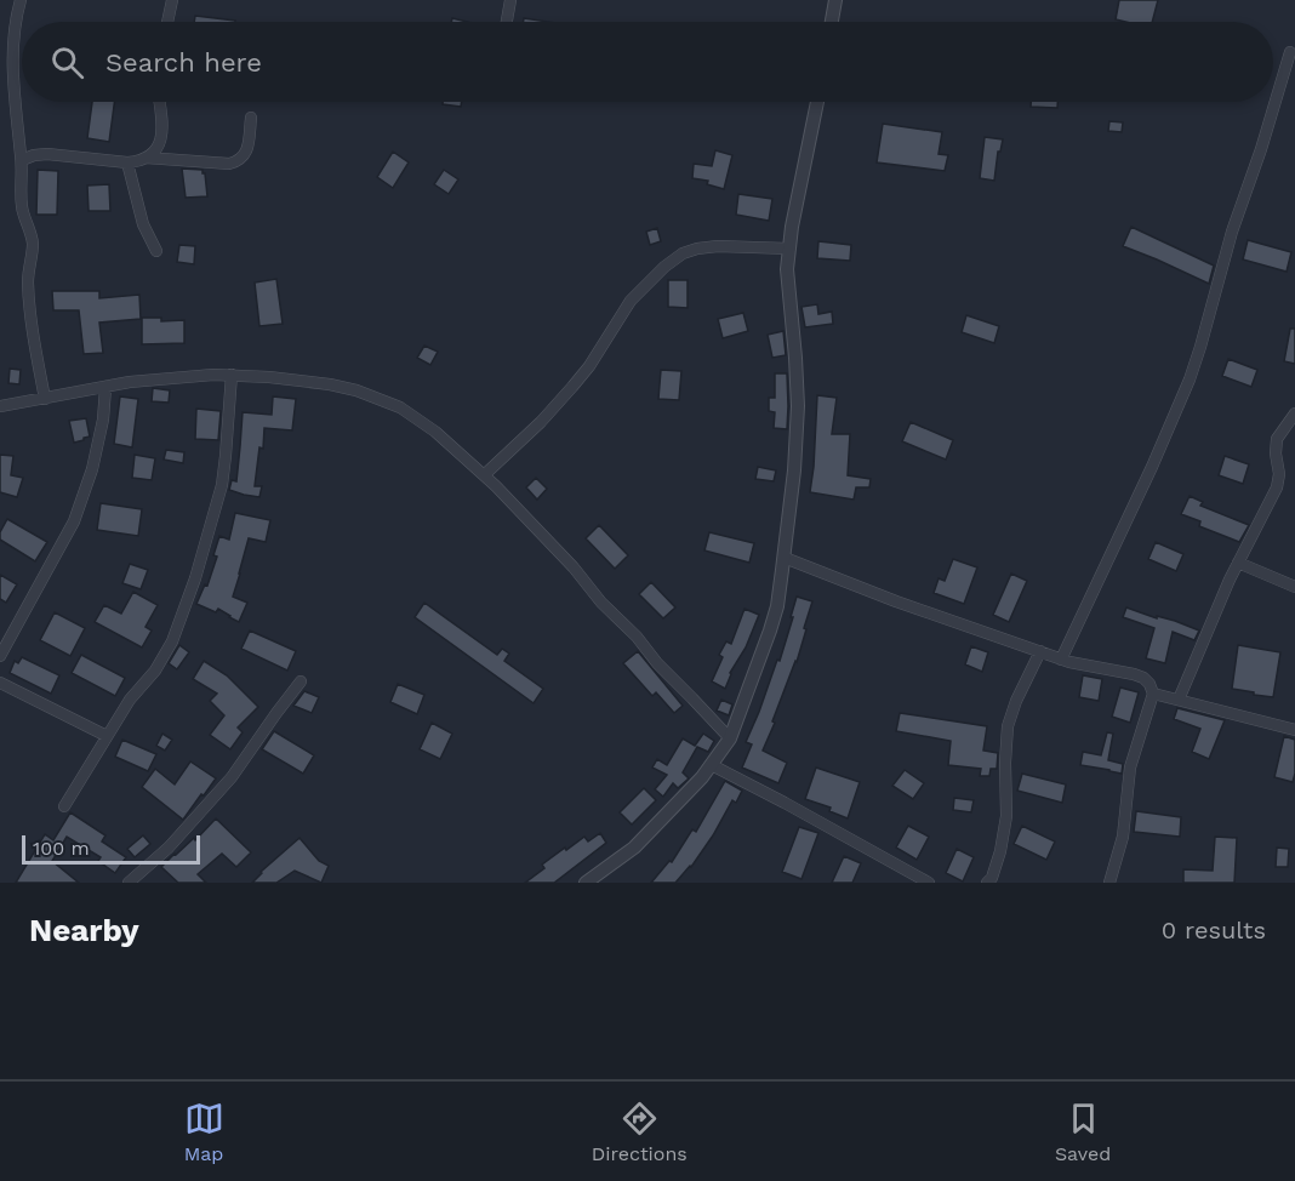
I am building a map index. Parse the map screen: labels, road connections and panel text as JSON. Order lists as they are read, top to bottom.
{
  "scale_bar": "100 m",
  "page": {
    "search": "Search here",
    "scale": "100 m",
    "heading": ["Nearby", "0 results"],
    "nav": ["Map", "Directions", "Saved"]
  }
}
